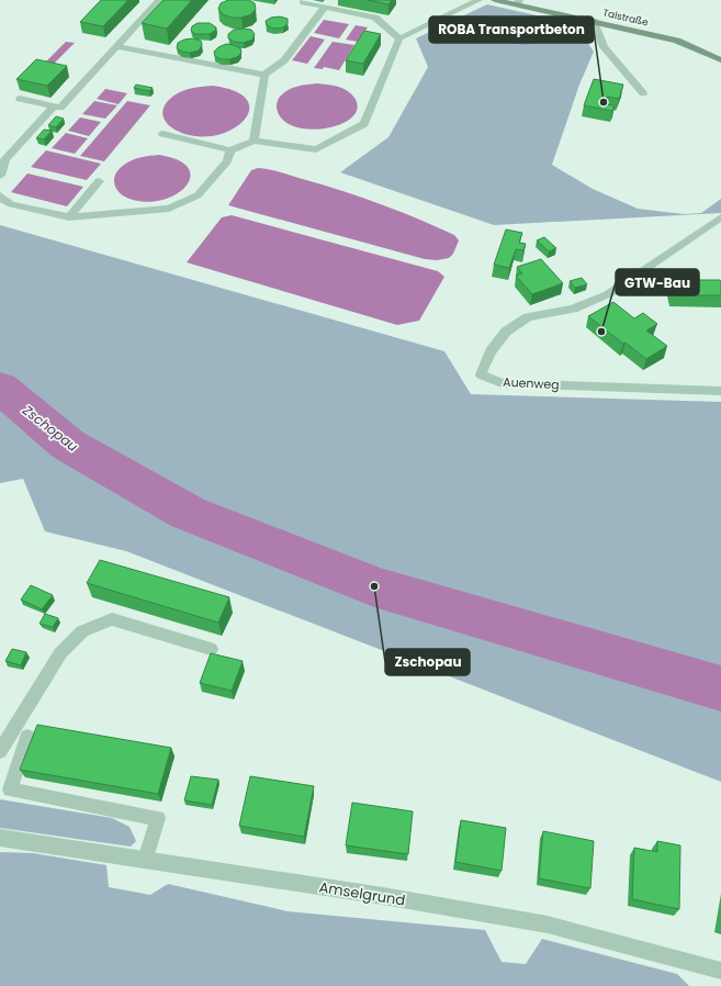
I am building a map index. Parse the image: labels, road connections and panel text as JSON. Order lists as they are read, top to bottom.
{
  "streets": {
    "main road": ["Talstraße"],
    "street": ["Auenweg", "Amselgrund"]
  },
  "water": ["Zschopau"],
  "places": ["ROBA Transportbeton", "GTW-Bau", "Zschopau"]
}
